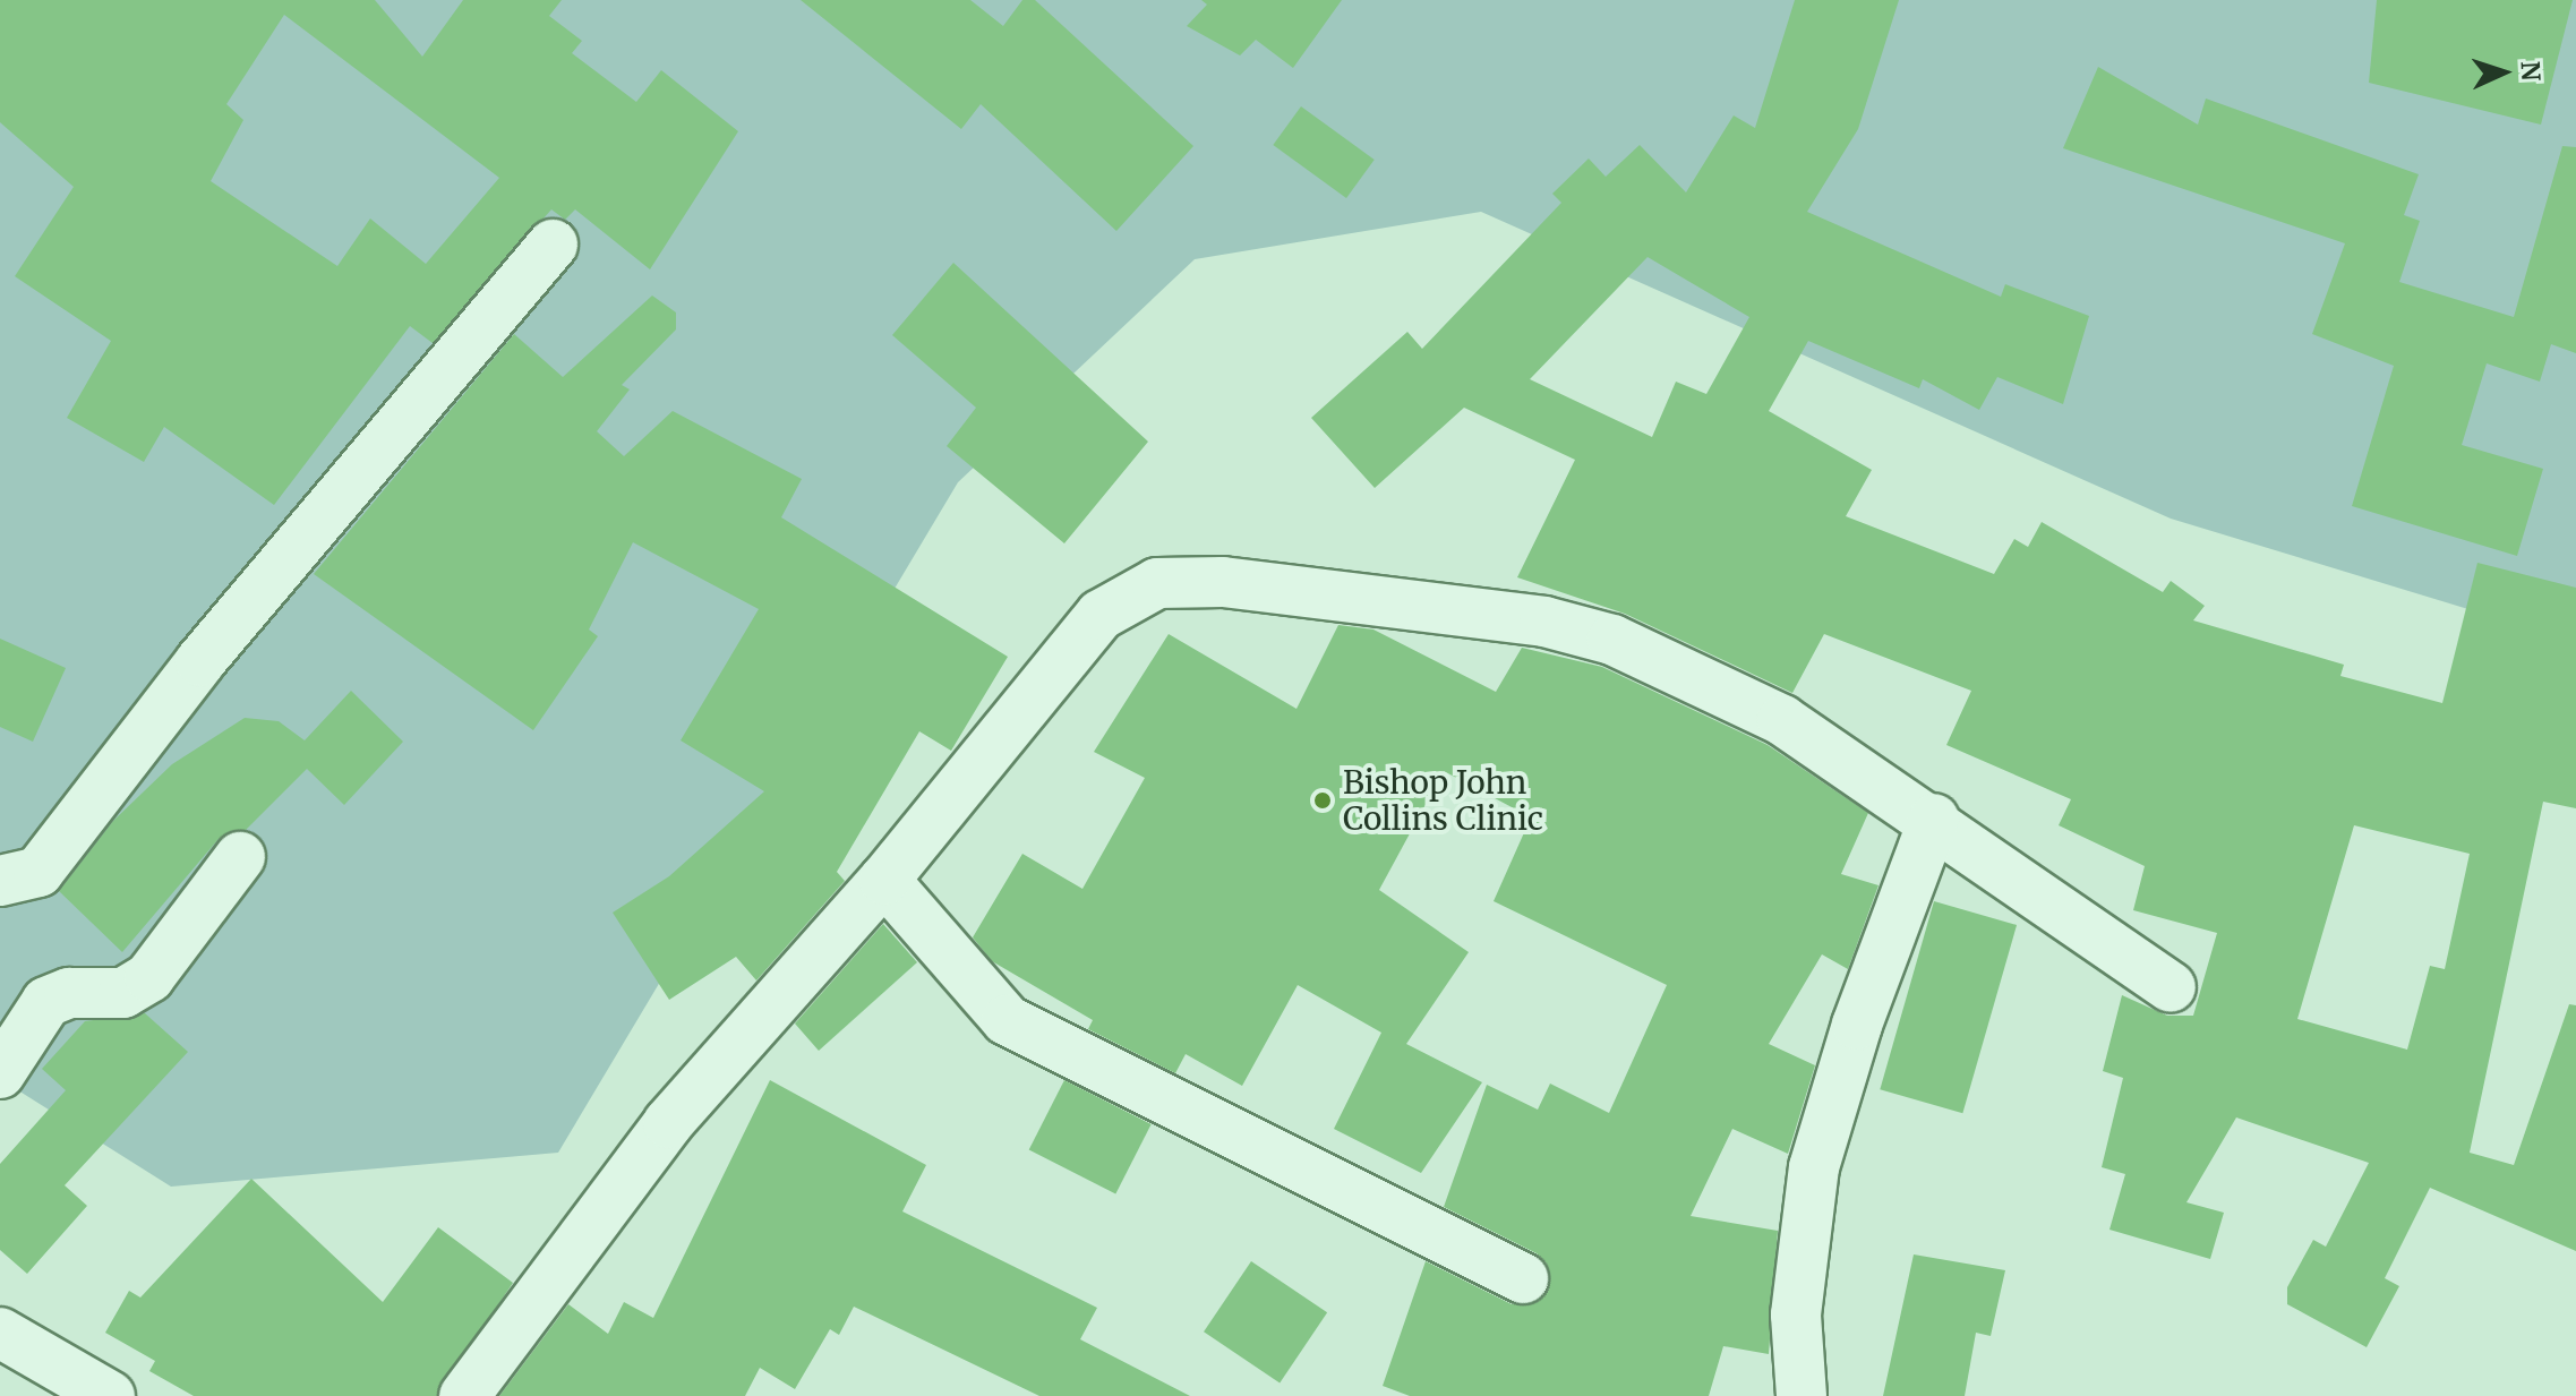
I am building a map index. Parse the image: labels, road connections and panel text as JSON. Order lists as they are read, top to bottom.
{
  "places": ["Bishop John Collins Clinic"],
  "north": "right"
}
